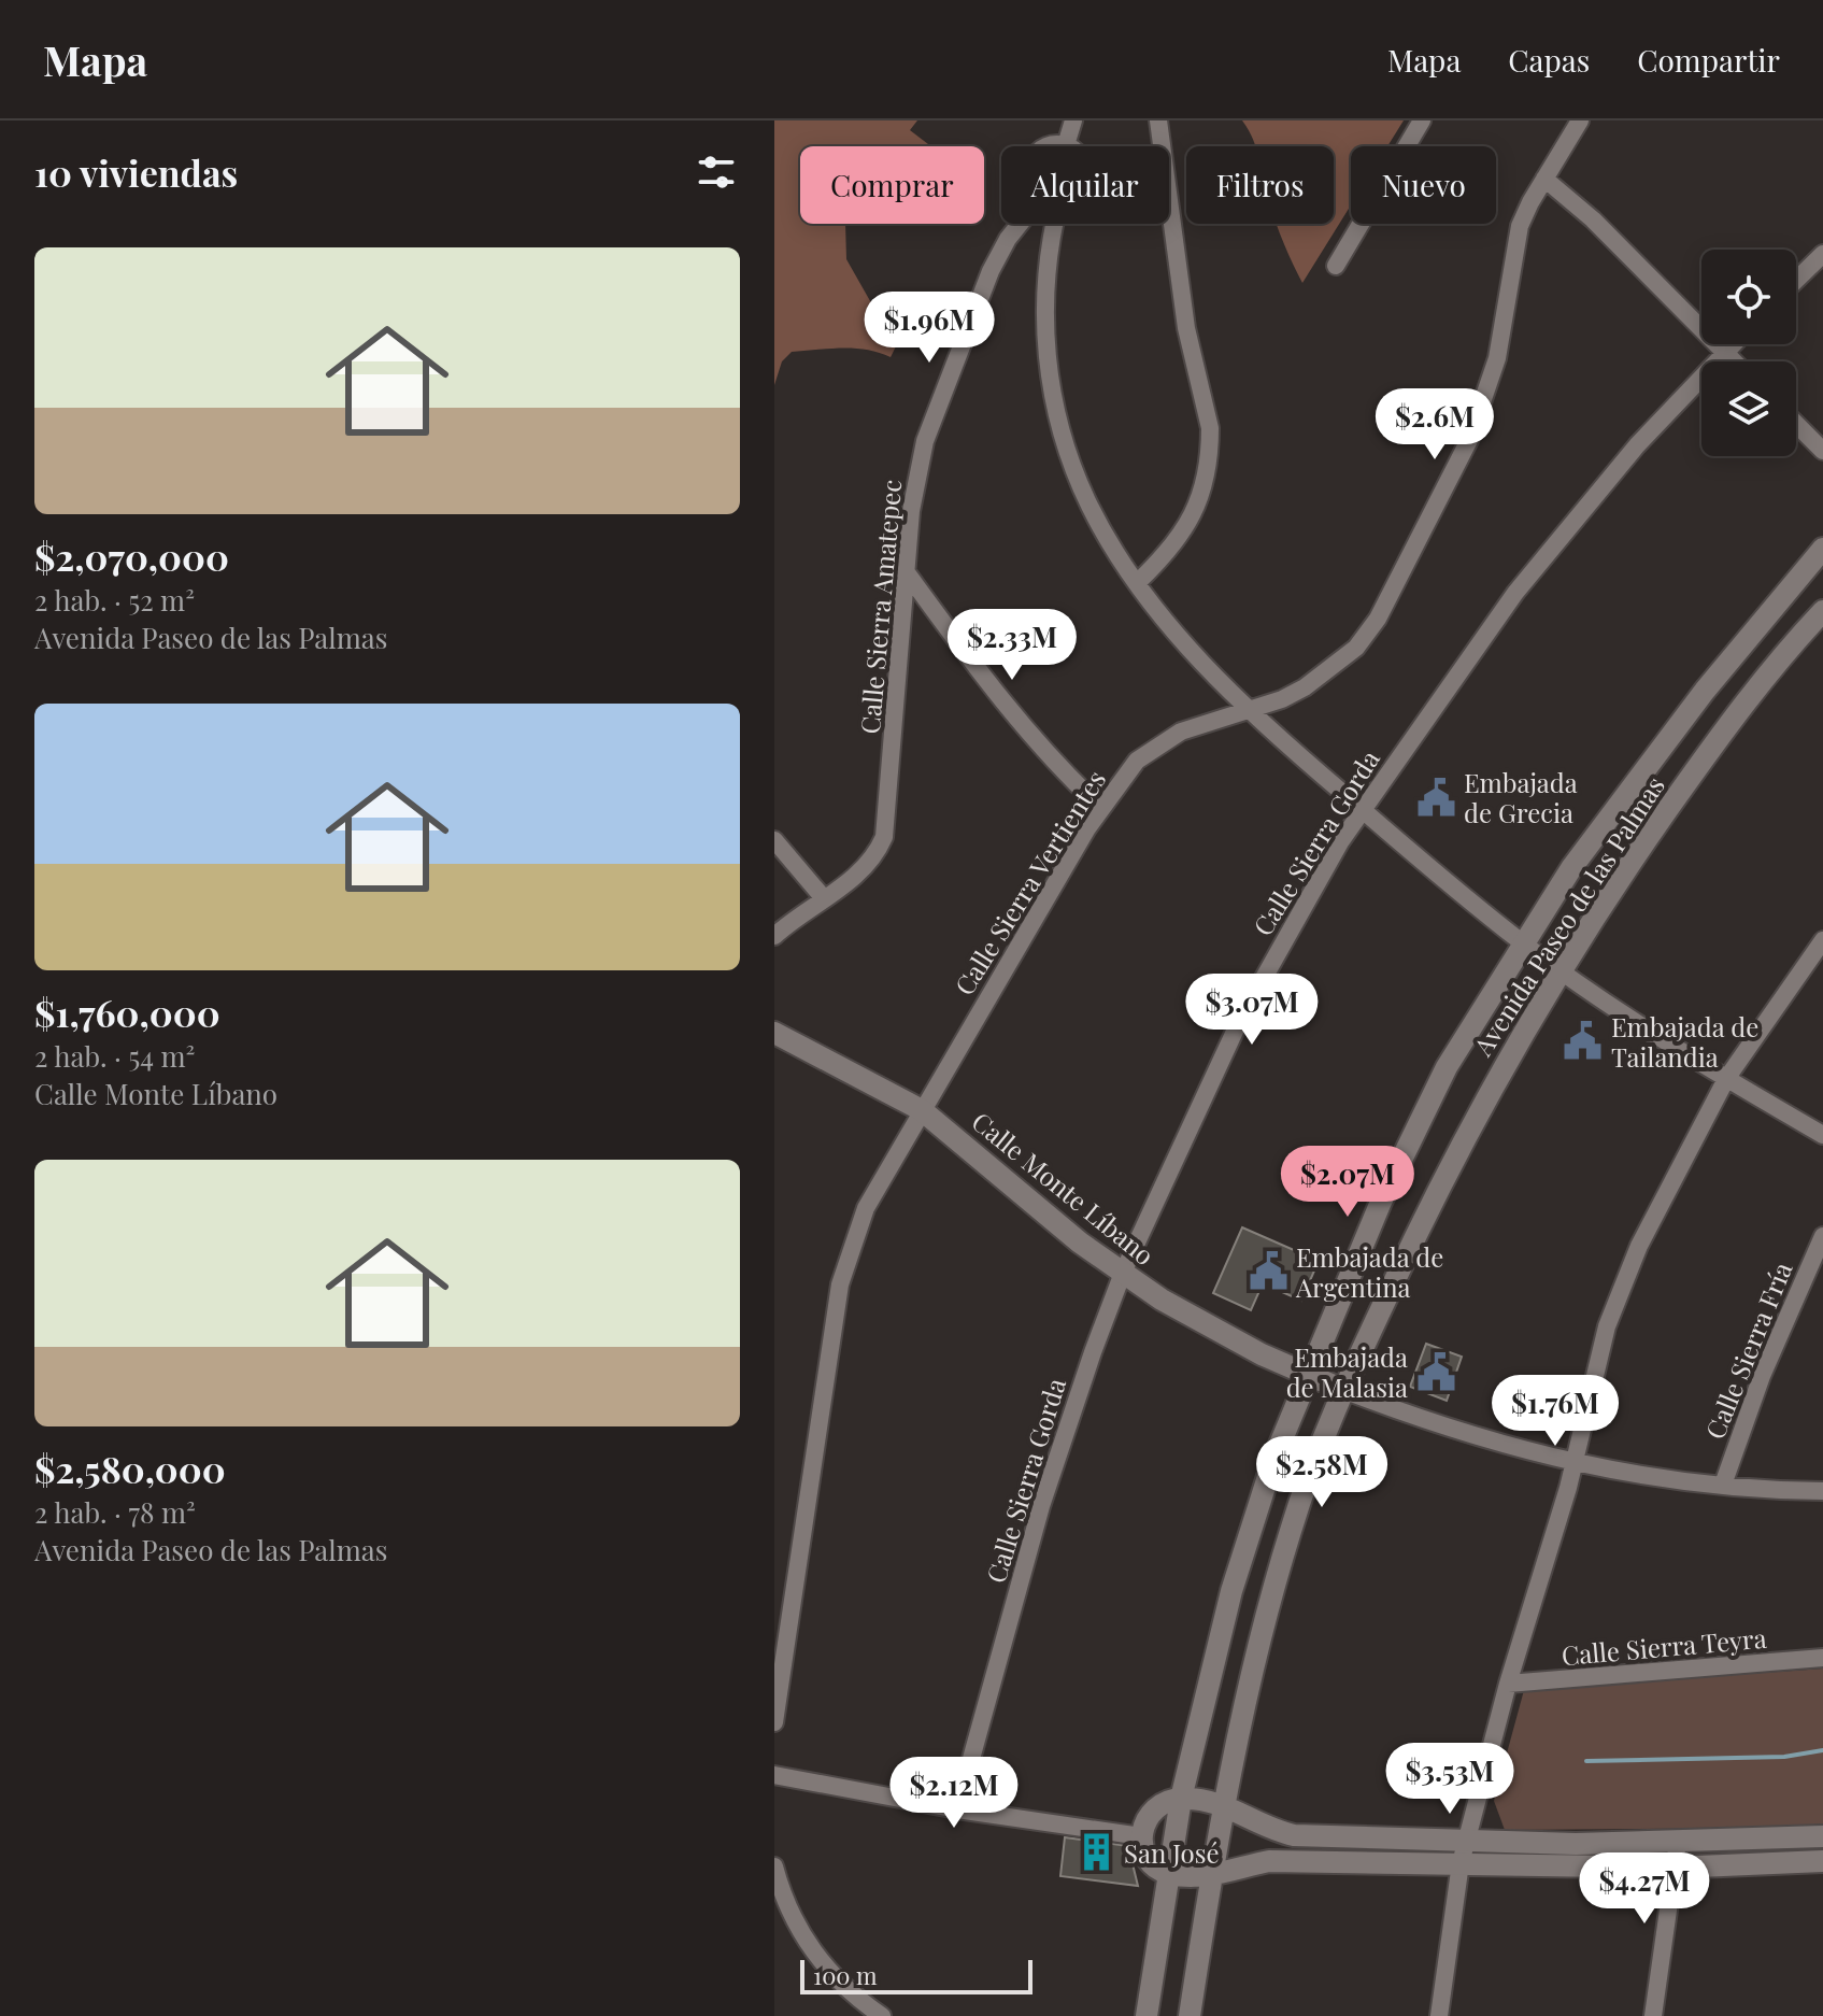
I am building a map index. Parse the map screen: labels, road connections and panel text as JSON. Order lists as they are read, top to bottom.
{
  "streets": {
    "main road": ["Avenida Paseo de las Palmas", "Calle Monte Líbano"],
    "street": [
      "Calle Sierra Amatepec",
      "Calle Sierra Gorda",
      "Calle Sierra Vertientes",
      "Calle Sierra Fría",
      "Calle Sierra Teyra"
    ]
  },
  "crossings": [
    ["Calle Sierra Gorda", "Calle Monte Líbano"],
    ["Calle Sierra Vertientes", "Calle Monte Líbano"],
    ["Avenida Paseo de las Palmas", "Calle Monte Líbano"],
    ["Calle Monte Líbano", "Calle Sierra Fría"]
  ],
  "places": {
    "public building": [
      "Embajada de Grecia",
      "Embajada de Tailandia",
      "Embajada de Argentina",
      "Embajada de Malasia"
    ],
    "building": ["San José"]
  },
  "scale_bar": "100 m",
  "page": {
    "header": "Mapa",
    "nav": ["Mapa", "Capas", "Compartir"],
    "heading": "10 viviendas",
    "chip": [
      "Comprar",
      "Alquilar",
      "Filtros",
      "Nuevo"
    ],
    "list": [
      {
        "name": "$2,070,000",
        "note": "2 hab. · 52 m² · Avenida Paseo de las Palmas"
      },
      {
        "name": "$1,760,000",
        "note": "2 hab. · 54 m² · Calle Monte Líbano"
      },
      {
        "name": "$2,580,000",
        "note": "2 hab. · 78 m² · Avenida Paseo de las Palmas"
      }
    ],
    "price": [
      "$1.96M",
      "$2.6M",
      "$2.33M",
      "$3.07M",
      "$2.07M",
      "$1.76M",
      "$2.58M",
      "$3.53M",
      "$2.12M",
      "$4.27M"
    ],
    "scale": "100 m"
  }
}
